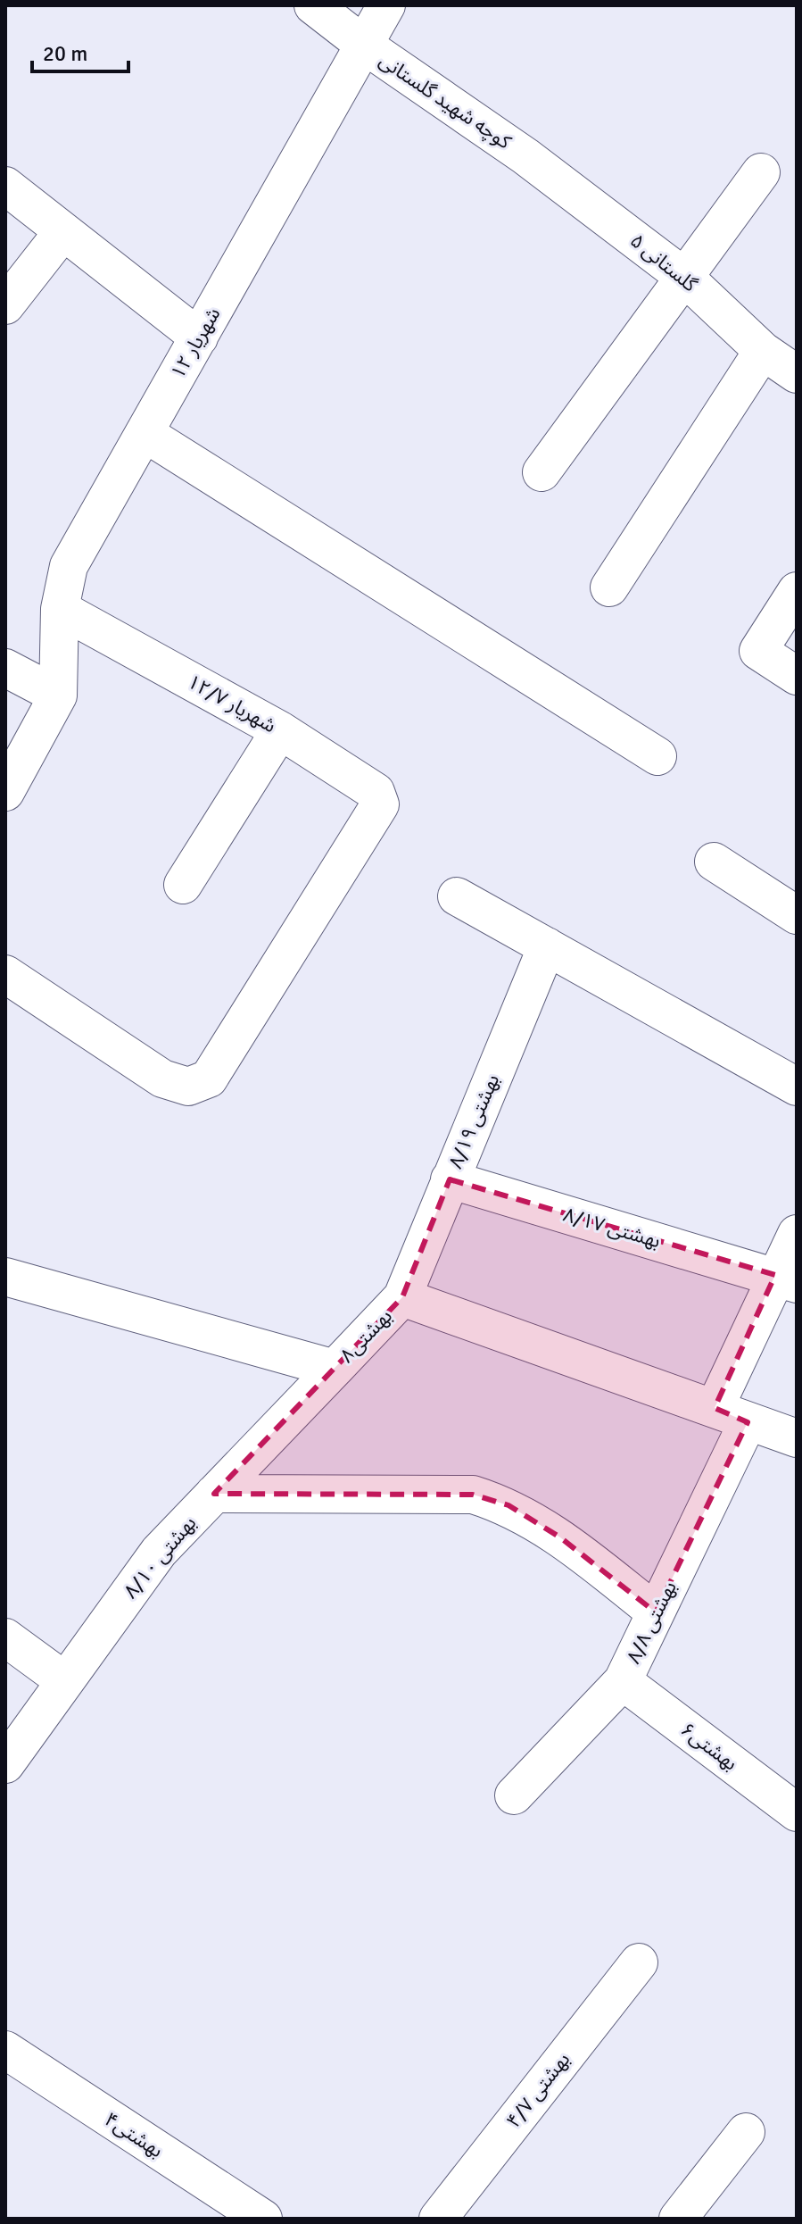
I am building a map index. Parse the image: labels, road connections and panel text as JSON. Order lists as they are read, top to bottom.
{
  "streets": {
    "street": [
      "کوچه شهید گلستانی",
      "گلستانی ۵",
      "شهریار ۱۲",
      "شهریار ۱۲/۷",
      "بهشتی ۸/۱۹",
      "بهشتی ۸/۱۷",
      "بهشتی۸",
      "بهشتی ۸/۱۰",
      "بهشتی ۸/۸",
      "بهشتی۶",
      "بهشتی ۴/۷",
      "بهشتی۴"
    ]
  },
  "crossings": [
    ["کوچه شهید گلستانی", "گلستانی ۵"],
    ["کوچه شهید گلستانی", "شهریار ۱۲"],
    ["شهریار ۱۲", "شهریار ۱۲/۷"],
    ["بهشتی ۸/۱۹", "بهشتی ۸/۱۷"],
    ["بهشتی ۸/۱۹", "بهشتی۸"],
    ["بهشتی۸", "بهشتی ۸/۱۰"],
    ["بهشتی۸", "بهشتی ۸/۸"],
    ["بهشتی ۸/۸", "بهشتی۶"]
  ],
  "scale_bar": "20 m"
}
